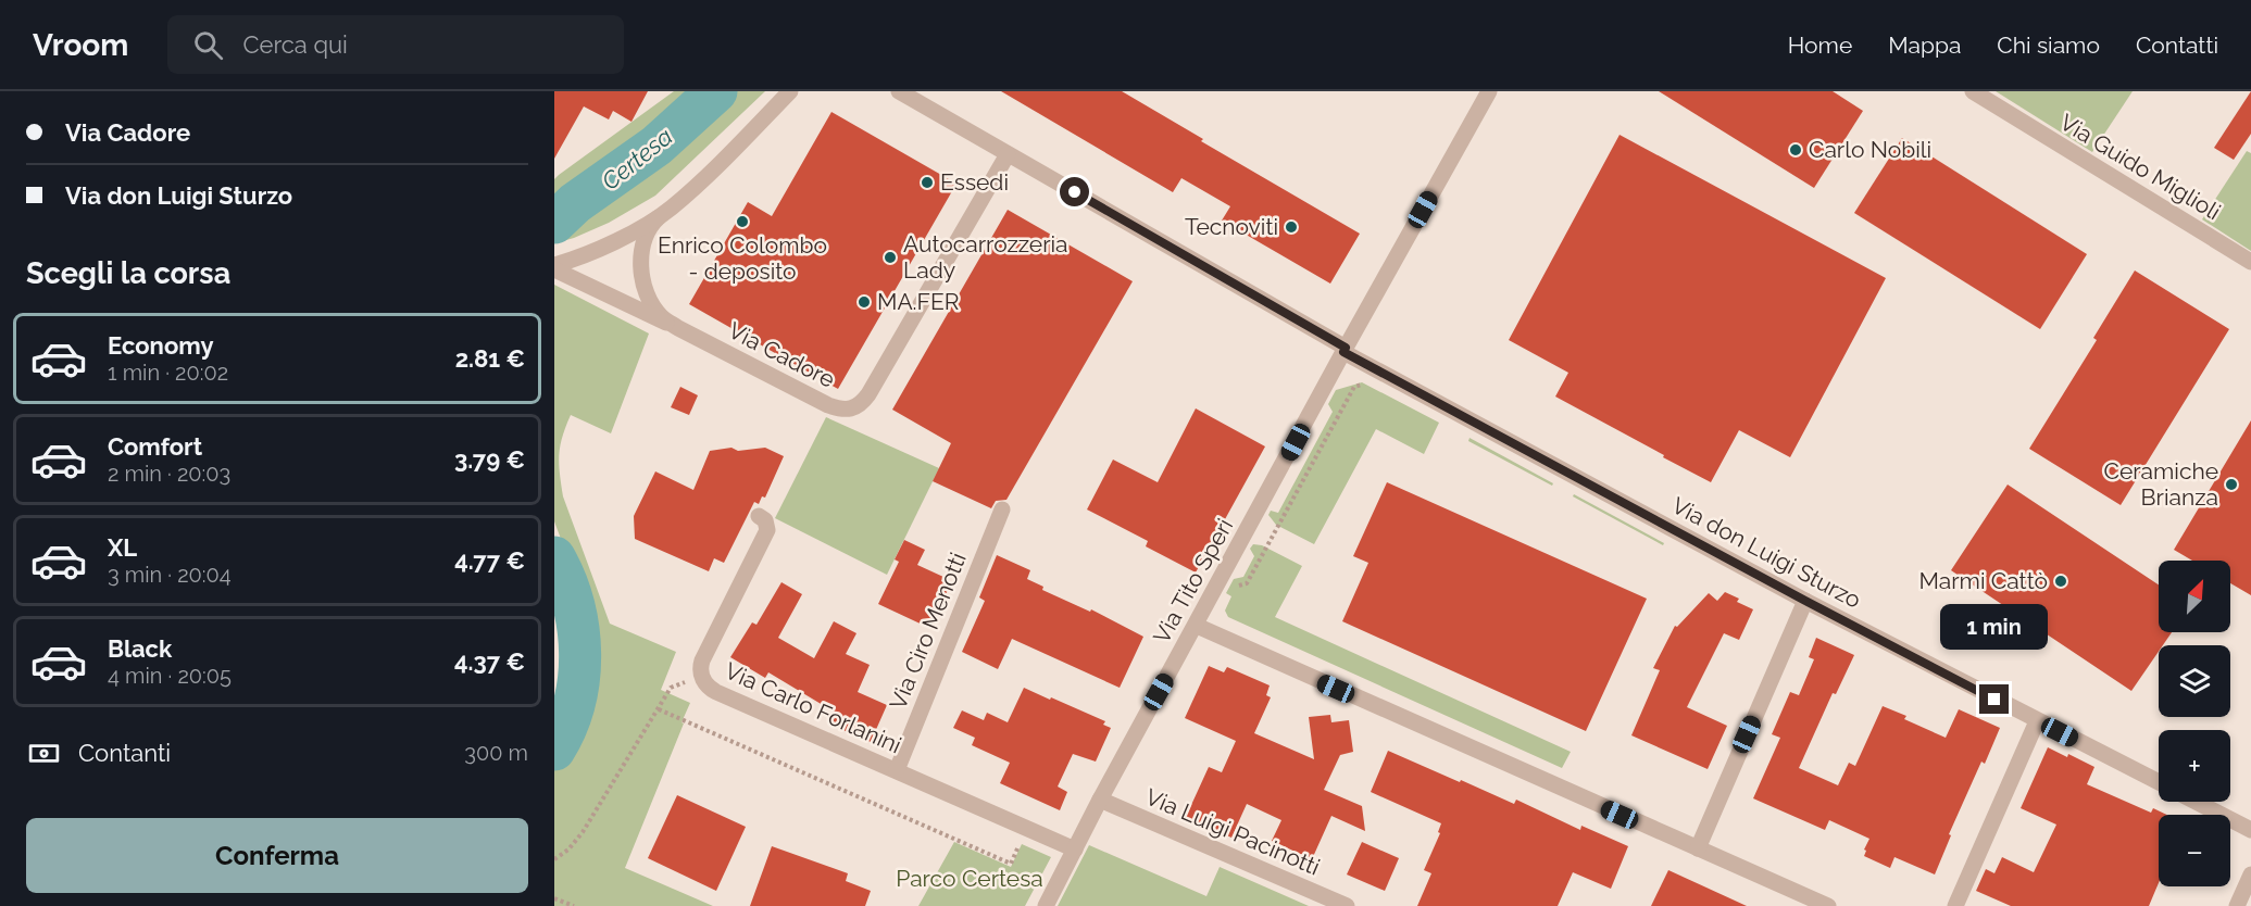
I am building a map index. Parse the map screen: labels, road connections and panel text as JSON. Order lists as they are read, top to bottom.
{
  "streets": {
    "street": [
      "Via Guido Miglioli",
      "Via Cadore",
      "Via don Luigi Sturzo",
      "Via Tito Speri",
      "Via Ciro Menotti",
      "Via Carlo Forlanini",
      "Via Luigi Pacinotti"
    ]
  },
  "crossings": [
    ["Via don Luigi Sturzo", "Via Tito Speri"],
    ["Via Tito Speri", "Via Carlo Forlanini"],
    ["Via Tito Speri", "Via Luigi Pacinotti"],
    ["Via Ciro Menotti", "Via Carlo Forlanini"]
  ],
  "water": ["Certesa"],
  "parks": ["Parco Certesa"],
  "places": [
    "Carlo Nobili",
    "Essedi",
    "Enrico Colombo - deposito",
    "Tecnoviti",
    "Autocarrozzeria Lady",
    "MA.FER",
    "Ceramiche Brianza",
    "Marmi Cattò"
  ],
  "north": "top right",
  "page": {
    "header": "Vroom",
    "search": "Cerca qui",
    "nav": [
      "Home",
      "Mappa",
      "Chi siamo",
      "Contatti"
    ],
    "banner": ["Via Cadore", "Via don Luigi Sturzo"],
    "heading": "Scegli la corsa",
    "list": [
      {
        "name": "Economy",
        "note": "1 min · 20:02",
        "value": "2.81 €"
      },
      {
        "name": "Comfort",
        "note": "2 min · 20:03",
        "value": "3.79 €"
      },
      {
        "name": "XL",
        "note": "3 min · 20:04",
        "value": "4.77 €"
      },
      {
        "name": "Black",
        "note": "4 min · 20:05",
        "value": "4.37 €"
      }
    ],
    "map_buttons": ["+", "−"],
    "bubble": "1 min",
    "pay": ["Contanti", "300 m"],
    "buttons": "Conferma"
  }
}
